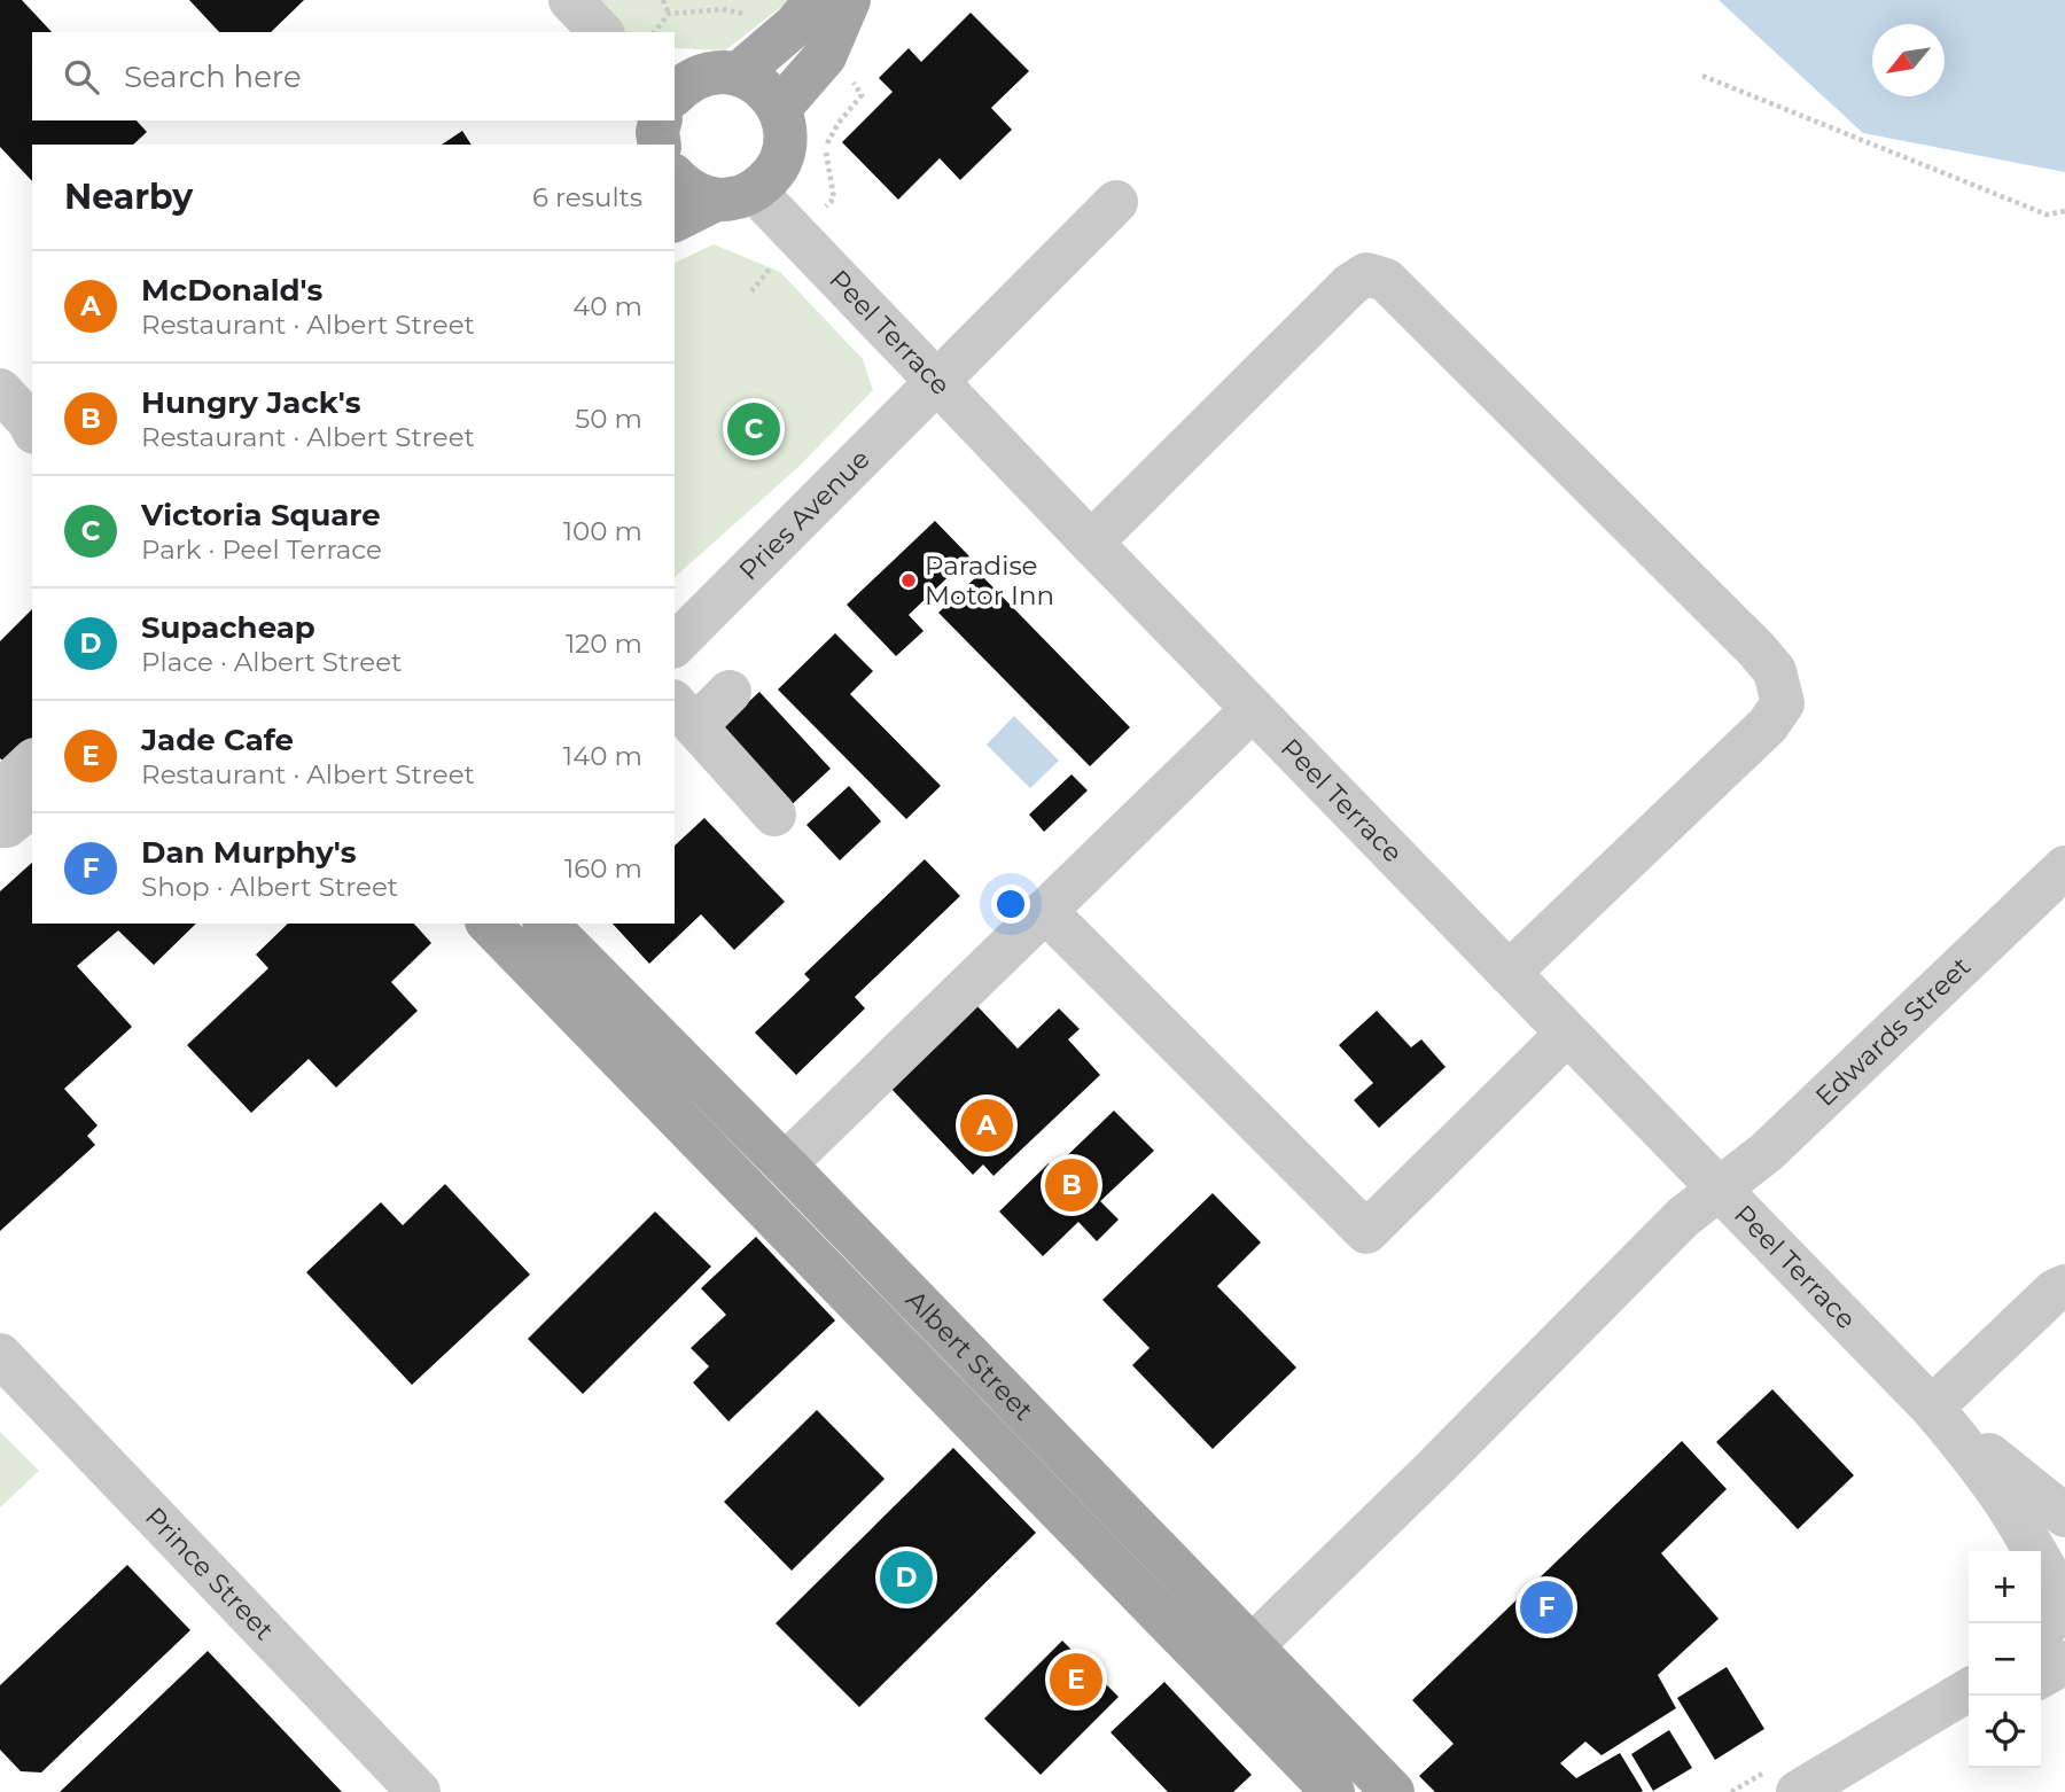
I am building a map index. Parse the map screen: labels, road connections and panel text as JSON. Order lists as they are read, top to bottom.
{
  "streets": {
    "main road": ["Albert Street"],
    "street": [
      "Peel Terrace",
      "Pries Avenue",
      "Edwards Street",
      "Prince Street"
    ]
  },
  "crossings": [
    ["Peel Terrace", "Pries Avenue"],
    ["Peel Terrace", "Edwards Street"],
    ["Edwards Street", "Albert Street"]
  ],
  "places": ["Paradise Motor Inn"],
  "north": "bottom left",
  "page": {
    "search": "Search here",
    "heading": ["Nearby", "6 results"],
    "list": [
      {
        "mark": "A",
        "name": "McDonald's",
        "note": "Restaurant · Albert Street",
        "value": "40 m"
      },
      {
        "mark": "B",
        "name": "Hungry Jack's",
        "note": "Restaurant · Albert Street",
        "value": "50 m"
      },
      {
        "mark": "C",
        "name": "Victoria Square",
        "note": "Park · Peel Terrace",
        "value": "100 m"
      },
      {
        "mark": "D",
        "name": "Supacheap",
        "note": "Place · Albert Street",
        "value": "120 m"
      },
      {
        "mark": "E",
        "name": "Jade Cafe",
        "note": "Restaurant · Albert Street",
        "value": "140 m"
      },
      {
        "mark": "F",
        "name": "Dan Murphy's",
        "note": "Shop · Albert Street",
        "value": "160 m"
      }
    ],
    "pins": [
      "C",
      "A",
      "B",
      "D",
      "F",
      "E"
    ],
    "map_buttons": ["+", "−"]
  }
}
